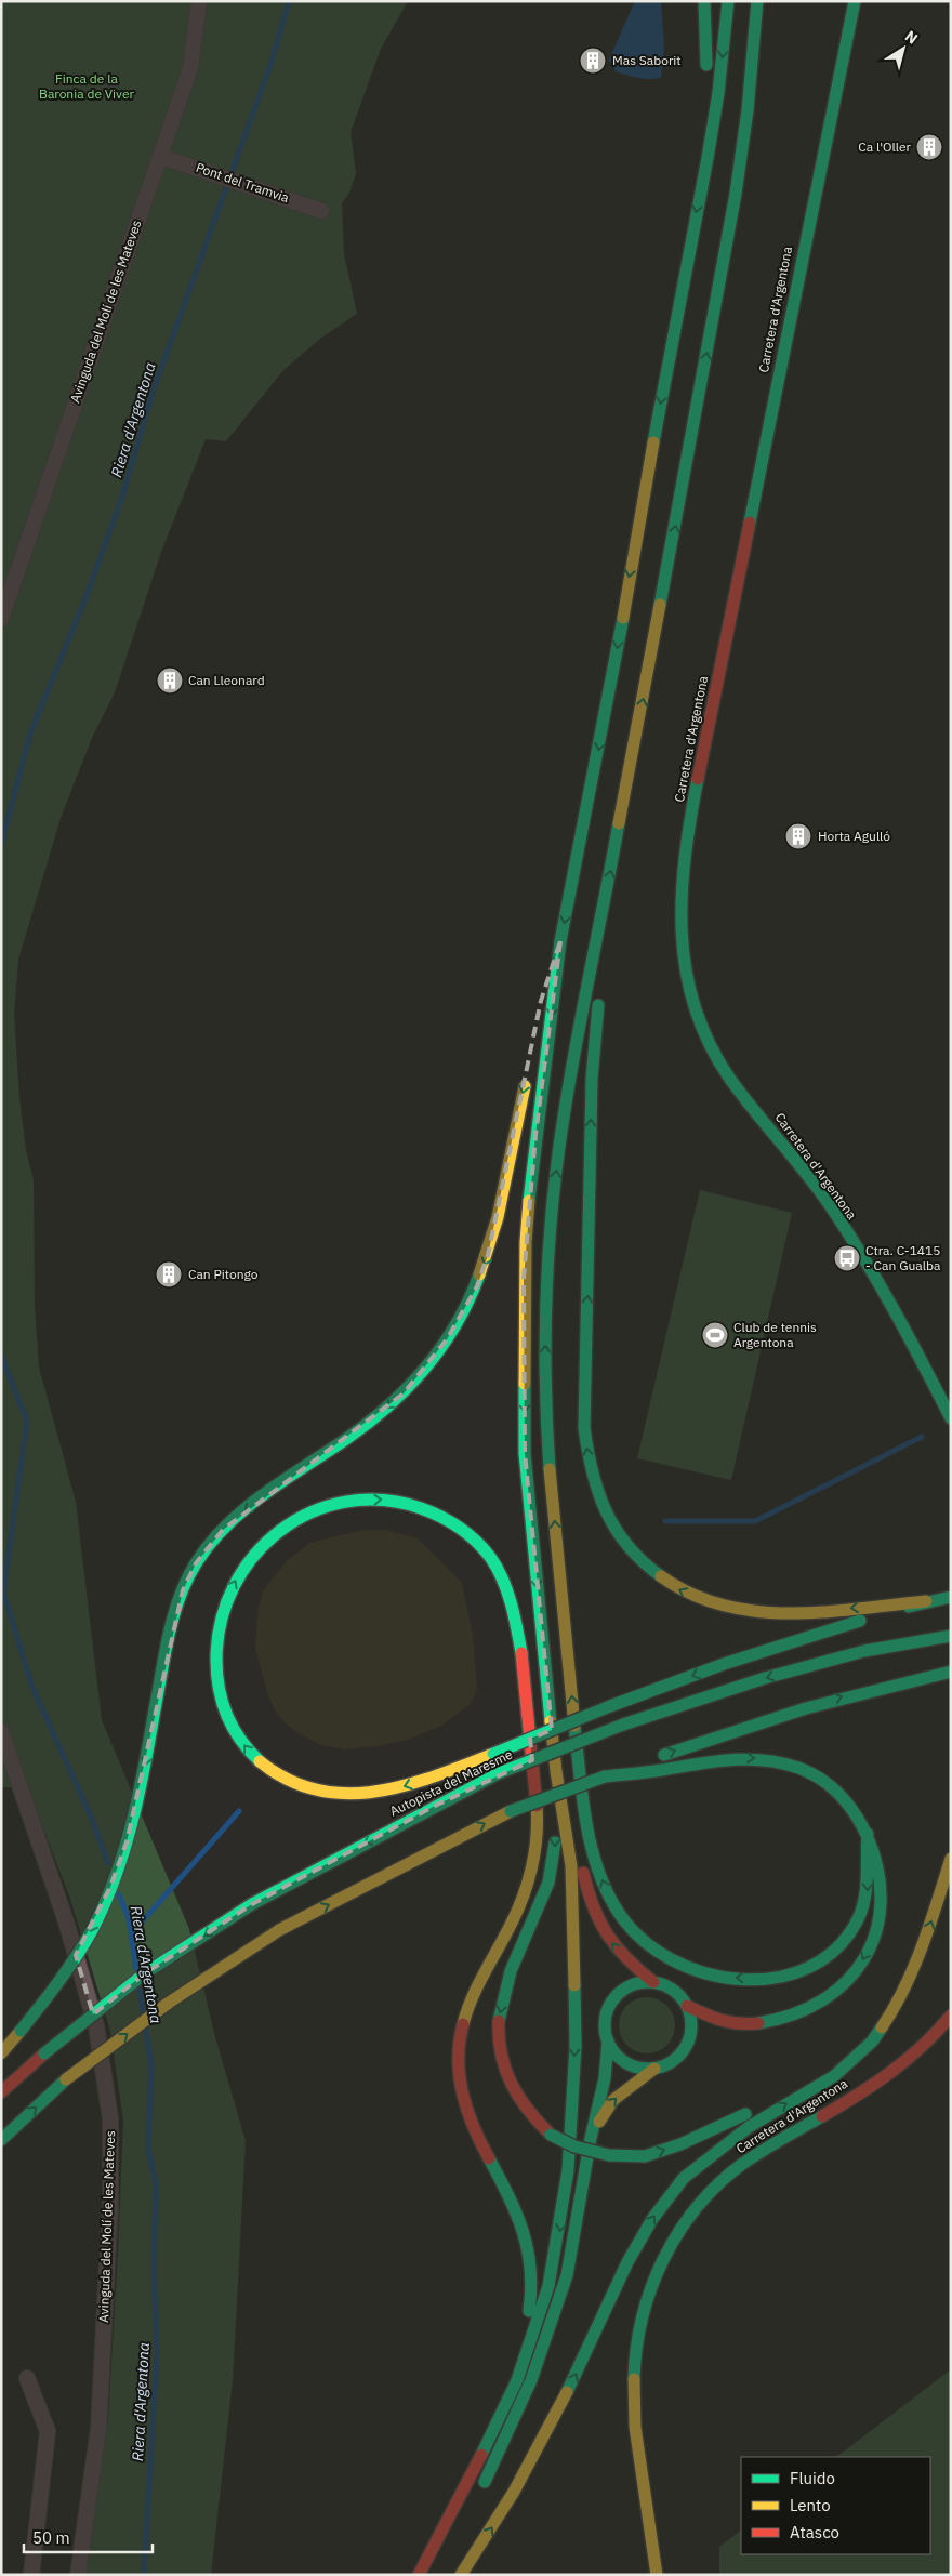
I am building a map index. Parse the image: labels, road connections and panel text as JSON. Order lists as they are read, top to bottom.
{
  "streets": {
    "main road": ["Carretera d'Argentona", "Autopista del Maresme"],
    "street": ["Pont del Tramvia", "Avinguda del Molí de les Mateves"]
  },
  "crossings": [
    ["Pont del Tramvia", "Avinguda del Molí de les Mateves"]
  ],
  "water": ["Riera d'Argentona"],
  "parks": ["Finca de la Baronia de Viver"],
  "places": {
    "building": [
      "Mas Saborit",
      "Ca l'Oller",
      "Can Lleonard",
      "Horta Agulló",
      "Can Pitongo"
    ],
    "bus stop": ["Ctra. C-1415 - Can Gualba"],
    "sports": ["Club de tennis Argentona"]
  },
  "legend": ["Fluido", "Lento", "Atasco"],
  "scale_bar": "50 m",
  "north": "top right"
}
